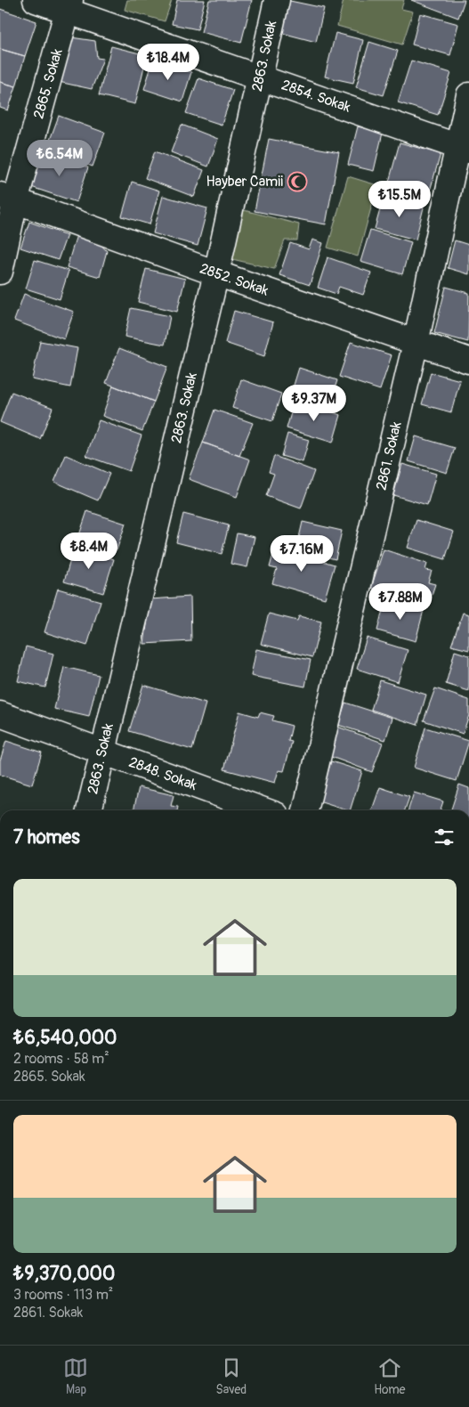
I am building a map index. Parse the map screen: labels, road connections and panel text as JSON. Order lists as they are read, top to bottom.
{
  "streets": {
    "street": [
      "2863. Sokak",
      "2865. Sokak",
      "2854. Sokak",
      "2852. Sokak",
      "2861. Sokak",
      "2848. Sokak"
    ]
  },
  "crossings": [
    ["2863. Sokak", "2854. Sokak"],
    ["2863. Sokak", "2852. Sokak"],
    ["2863. Sokak", "2848. Sokak"],
    ["2865. Sokak", "2854. Sokak"],
    ["2865. Sokak", "2852. Sokak"],
    ["2854. Sokak", "2861. Sokak"],
    ["2852. Sokak", "2861. Sokak"]
  ],
  "places": {
    "mosque": ["Hayber Camii"]
  },
  "page": {
    "price": [
      "₺18.4M",
      "₺6.54M",
      "₺15.5M",
      "₺9.37M",
      "₺8.4M",
      "₺7.16M",
      "₺7.88M"
    ],
    "heading": "7 homes",
    "list": [
      {
        "name": "₺6,540,000",
        "note": "2 rooms · 58 m² · 2865. Sokak"
      },
      {
        "name": "₺9,370,000",
        "note": "3 rooms · 113 m² · 2861. Sokak"
      }
    ],
    "tabs": ["Map", "Saved", "Home"]
  }
}
